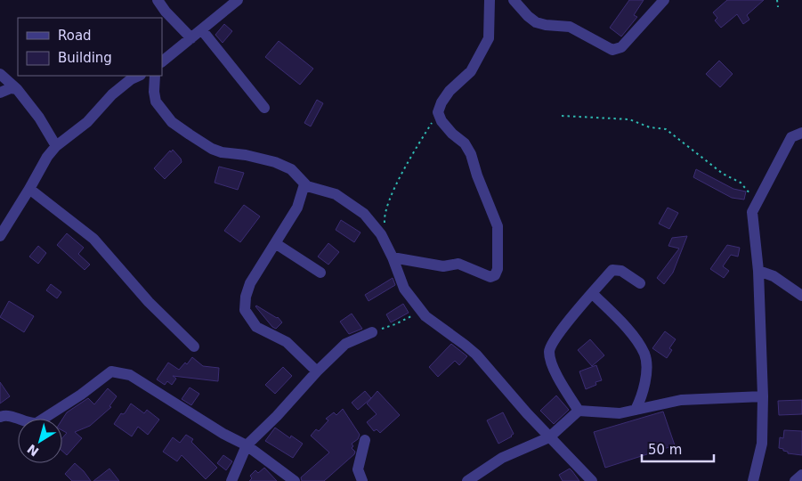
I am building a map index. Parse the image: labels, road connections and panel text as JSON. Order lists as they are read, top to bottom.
{
  "legend": ["Road", "Building"],
  "scale_bar": "50 m",
  "north": "bottom left"
}
